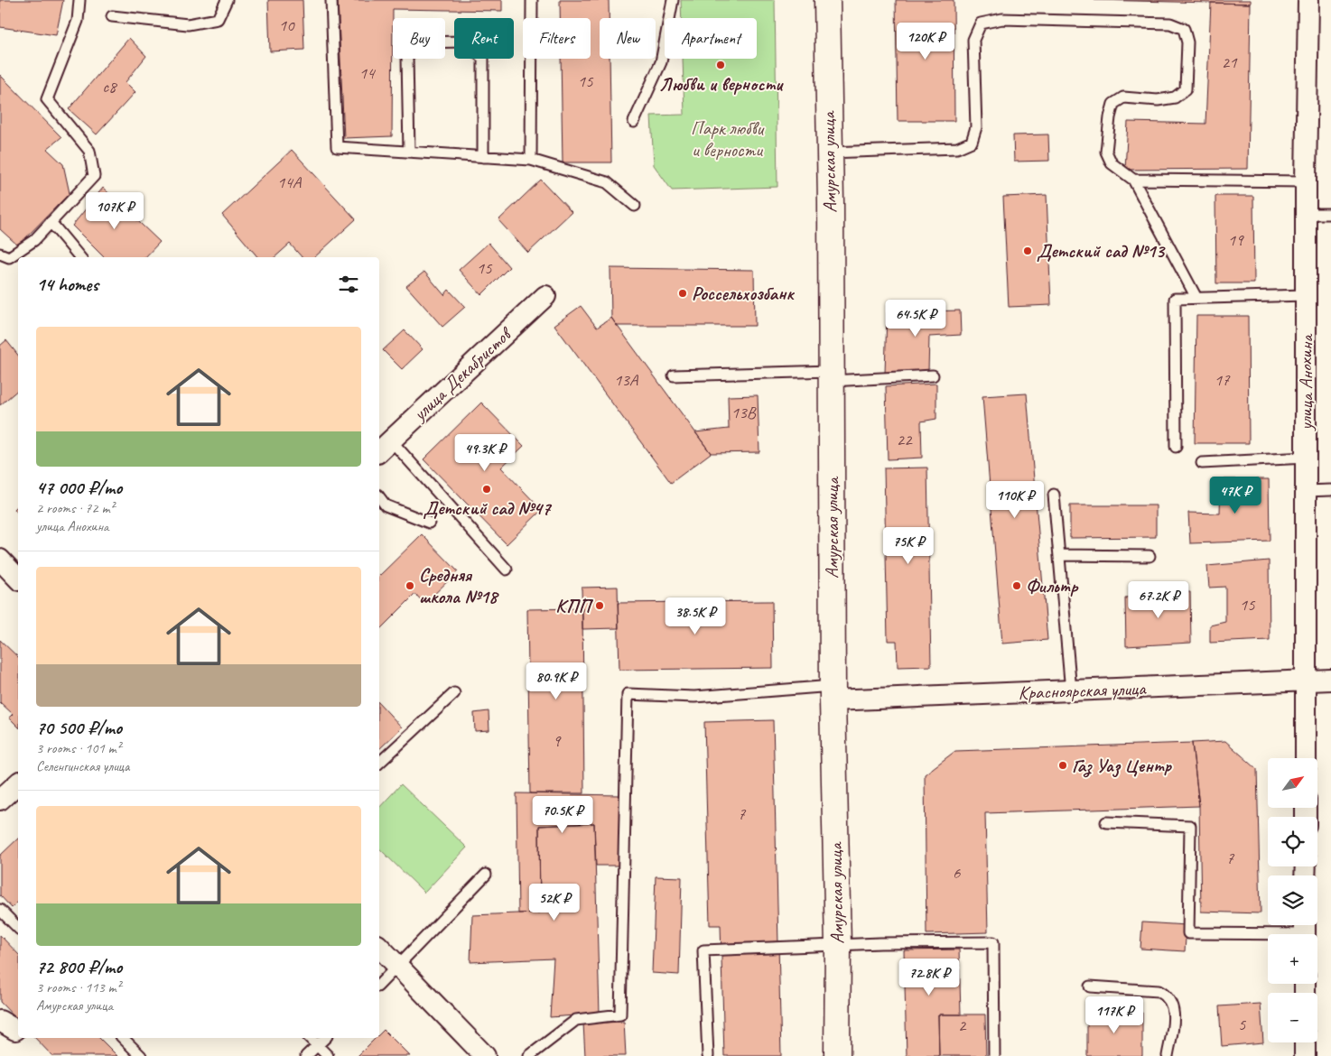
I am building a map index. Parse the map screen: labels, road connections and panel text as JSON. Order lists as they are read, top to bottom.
{
  "streets": {
    "main road": ["Амурская улица"],
    "street": ["улица Декабристов", "улица Анохина", "Красноярская улица"]
  },
  "crossings": [
    ["Амурская улица", "Красноярская улица"],
    ["улица Анохина", "Красноярская улица"]
  ],
  "parks": ["Парк любви и верности"],
  "places": [
    "Любви и верности",
    "Детский сад №13",
    "Россельхозбанк",
    "Детский сад №47",
    "Средняя школа №18",
    "Фильтр",
    "КПП",
    "Газ Уаз Центр"
  ],
  "house_numbers": [
    "10",
    "21",
    "14",
    "15",
    "с8",
    "14А",
    "19",
    "15",
    "13А",
    "17",
    "13В",
    "22",
    "15",
    "9",
    "7",
    "7",
    "6",
    "5",
    "2"
  ],
  "north": "top right",
  "page": {
    "chip": [
      "Buy",
      "Rent",
      "Filters",
      "New",
      "Apartment"
    ],
    "price": [
      "120K ₽",
      "107K ₽",
      "64.5K ₽",
      "49.3K ₽",
      "47K ₽",
      "110K ₽",
      "75K ₽",
      "67.2K ₽",
      "38.5K ₽",
      "80.9K ₽",
      "70.5K ₽",
      "52K ₽",
      "72.8K ₽",
      "117K ₽"
    ],
    "heading": "14 homes",
    "list": [
      {
        "name": "47 000 ₽/mo",
        "note": "2 rooms · 72 m² · улица Анохина"
      },
      {
        "name": "70 500 ₽/mo",
        "note": "3 rooms · 101 m² · Селенгинская улица"
      },
      {
        "name": "72 800 ₽/mo",
        "note": "3 rooms · 113 m² · Амурская улица"
      }
    ],
    "map_buttons": ["+", "−"]
  }
}
